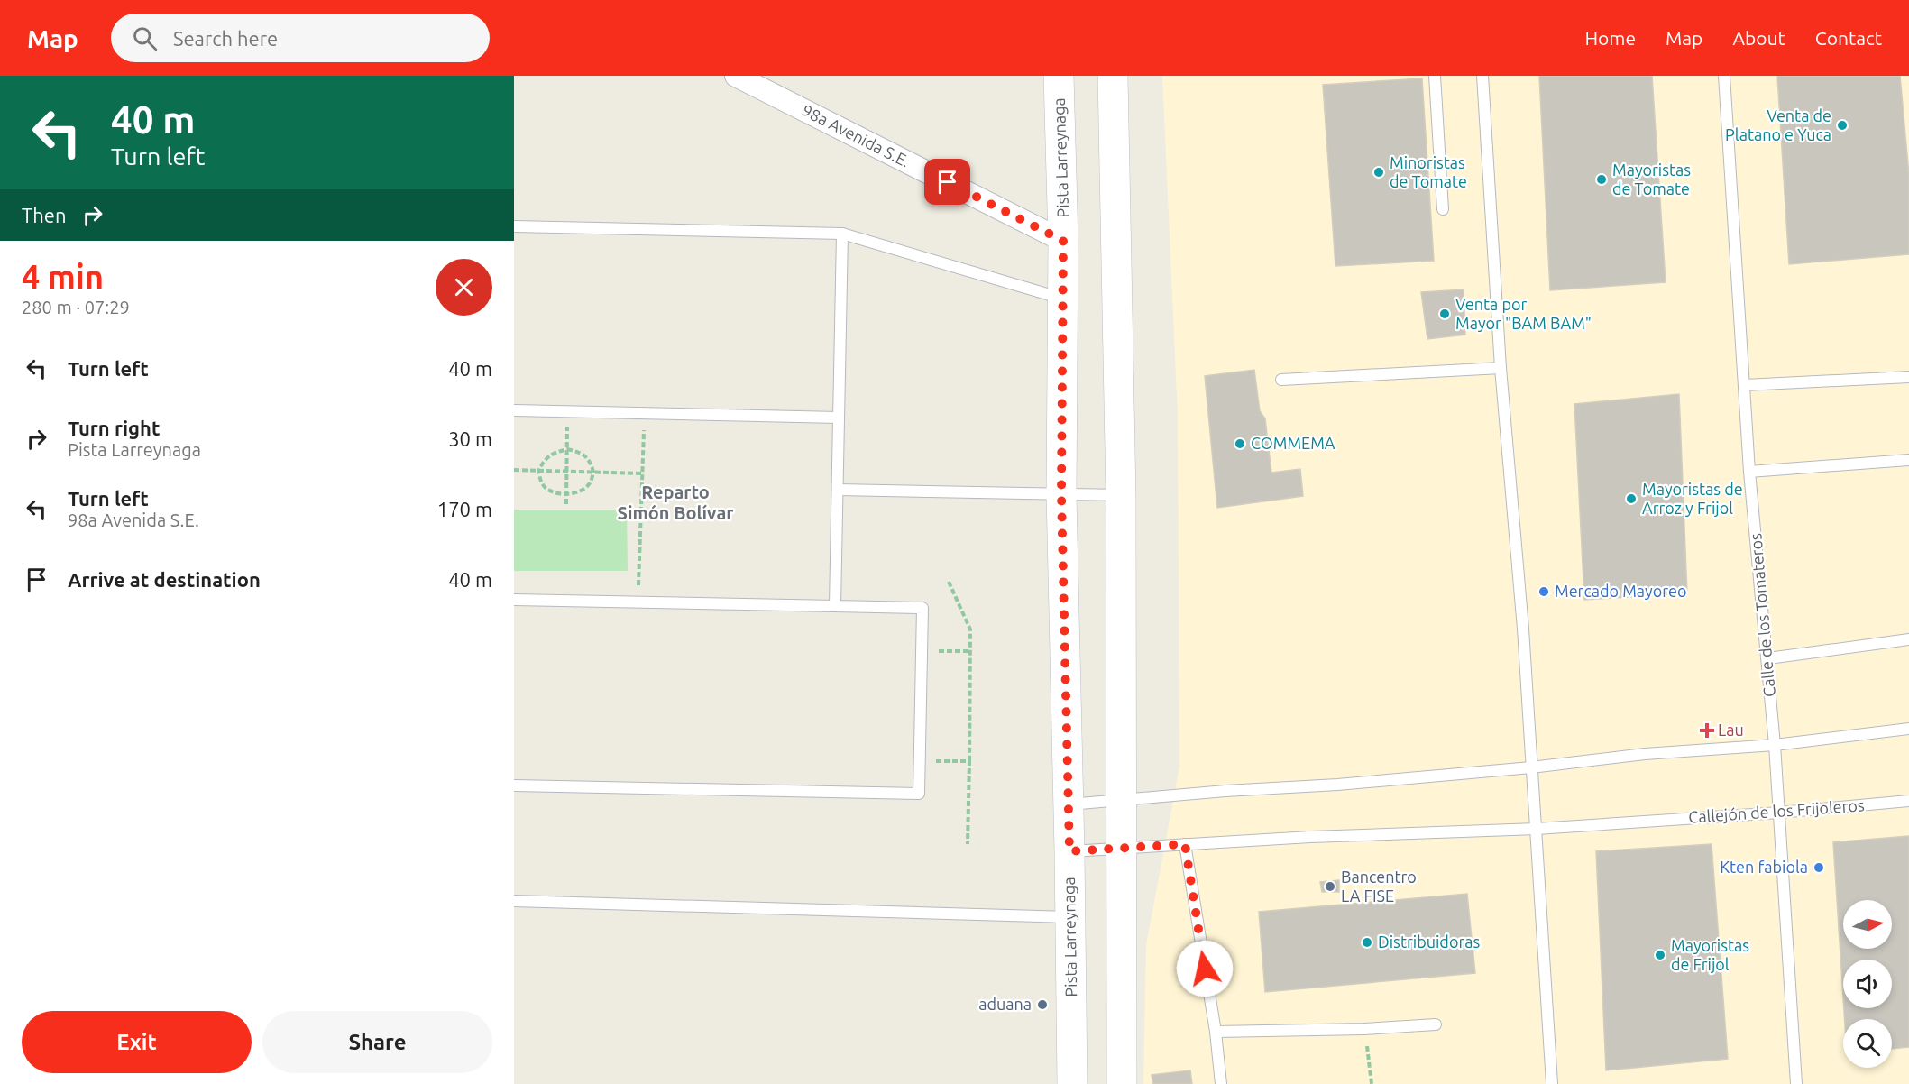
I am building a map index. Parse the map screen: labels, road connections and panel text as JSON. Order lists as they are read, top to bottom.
{
  "streets": {
    "main road": ["Pista Larreynaga"],
    "street": ["98a Avenida S.E."],
    "lane": ["Calle de los Tomateros", "Callejón de los Frijoleros"]
  },
  "crossings": [
    ["98a Avenida S.E.", "Pista Larreynaga"],
    ["Pista Larreynaga", "Callejón de los Frijoleros"],
    ["Calle de los Tomateros", "Callejón de los Frijoleros"]
  ],
  "districts": ["Reparto Simón Bolívar"],
  "places": {
    "other": [
      "Venta de Platano e Yuca",
      "Minoristas de Tomate",
      "Mayoristas de Tomate",
      "Venta por Mayor \"BAM BAM\"",
      "COMMEMA",
      "Mayoristas de Arroz y Frijol",
      "Mercado Mayoreo",
      "Kten fabiola",
      "Bancentro LA FISE",
      "Distribuidoras",
      "Mayoristas de Frijol",
      "aduana"
    ],
    "health": ["Lau"]
  },
  "north": "right",
  "page": {
    "header": "Map",
    "search": "Search here",
    "nav": [
      "Home",
      "Map",
      "About",
      "Contact"
    ],
    "turn": ["40 m", "Turn left"],
    "then": "Then",
    "heading": ["4 min", "280 m · 07:29"],
    "list": [
      {
        "name": "Turn left",
        "value": "40 m"
      },
      {
        "name": "Turn right",
        "note": "Pista Larreynaga",
        "value": "30 m"
      },
      {
        "name": "Turn left",
        "note": "98a Avenida S.E.",
        "value": "170 m"
      },
      {
        "name": "Arrive at destination",
        "value": "40 m"
      }
    ],
    "buttons": ["Exit", "Share"]
  }
}
